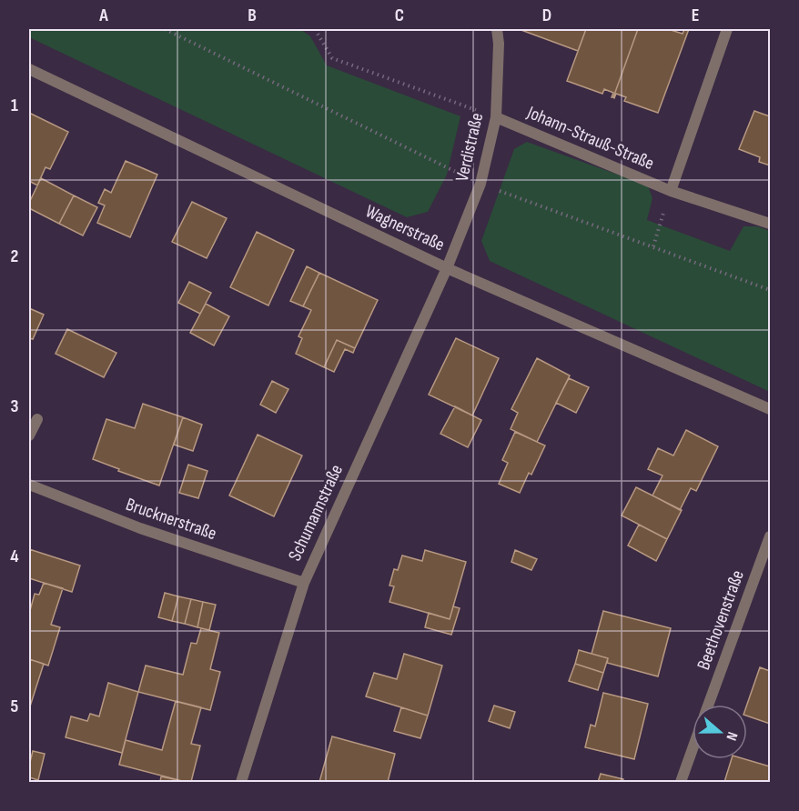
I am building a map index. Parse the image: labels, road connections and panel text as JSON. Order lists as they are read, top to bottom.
{
  "streets": {
    "street": [
      "Johann-Strauß-Straße",
      "Verdistraße",
      "Wagnerstraße",
      "Schumannstraße",
      "Brucknerstraße",
      "Beethovenstraße"
    ]
  },
  "crossings": [
    ["Johann-Strauß-Straße", "Verdistraße"],
    ["Verdistraße", "Wagnerstraße"],
    ["Verdistraße", "Schumannstraße"],
    ["Wagnerstraße", "Schumannstraße"],
    ["Schumannstraße", "Brucknerstraße"]
  ],
  "north": "right",
  "grid": {
    "columns": [
      "A",
      "B",
      "C",
      "D",
      "E"
    ],
    "rows": [
      "1",
      "2",
      "3",
      "4",
      "5"
    ]
  }
}
